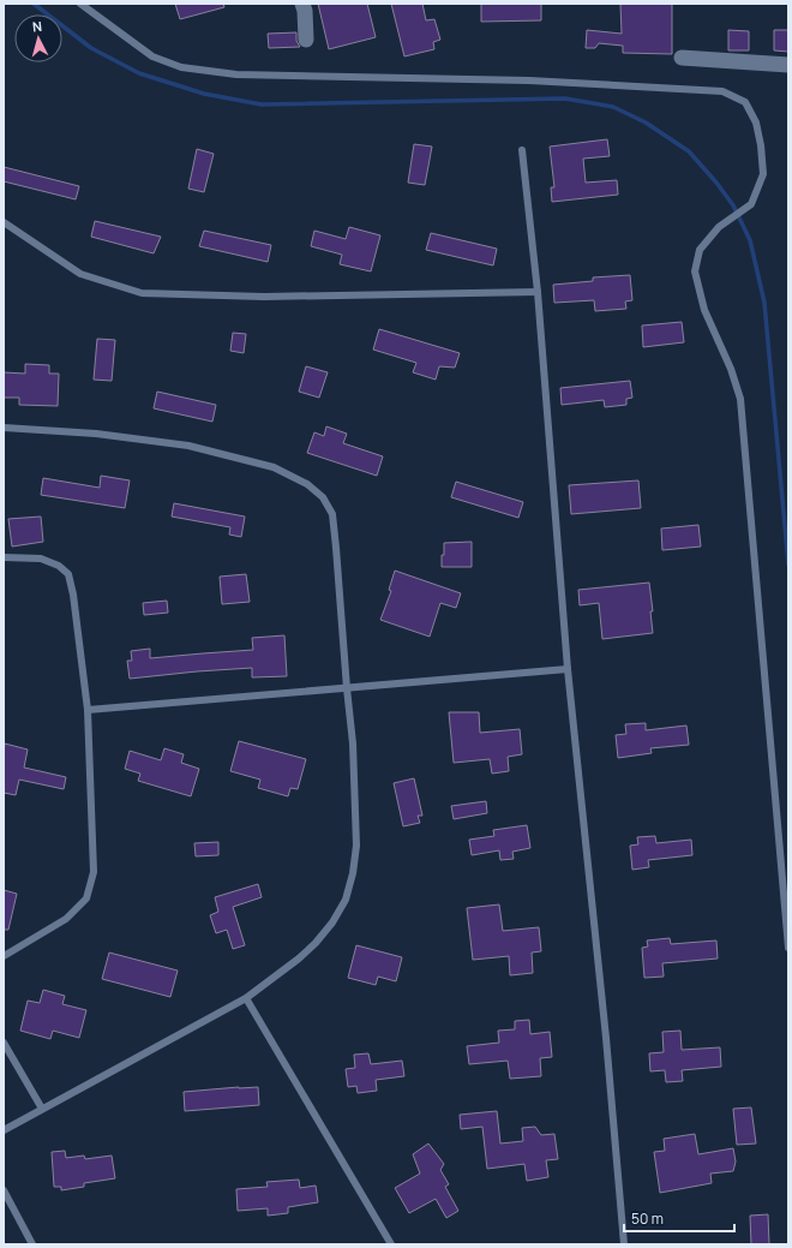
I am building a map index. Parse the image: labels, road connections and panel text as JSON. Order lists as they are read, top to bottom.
{
  "scale_bar": "50 m",
  "north": "top"
}
